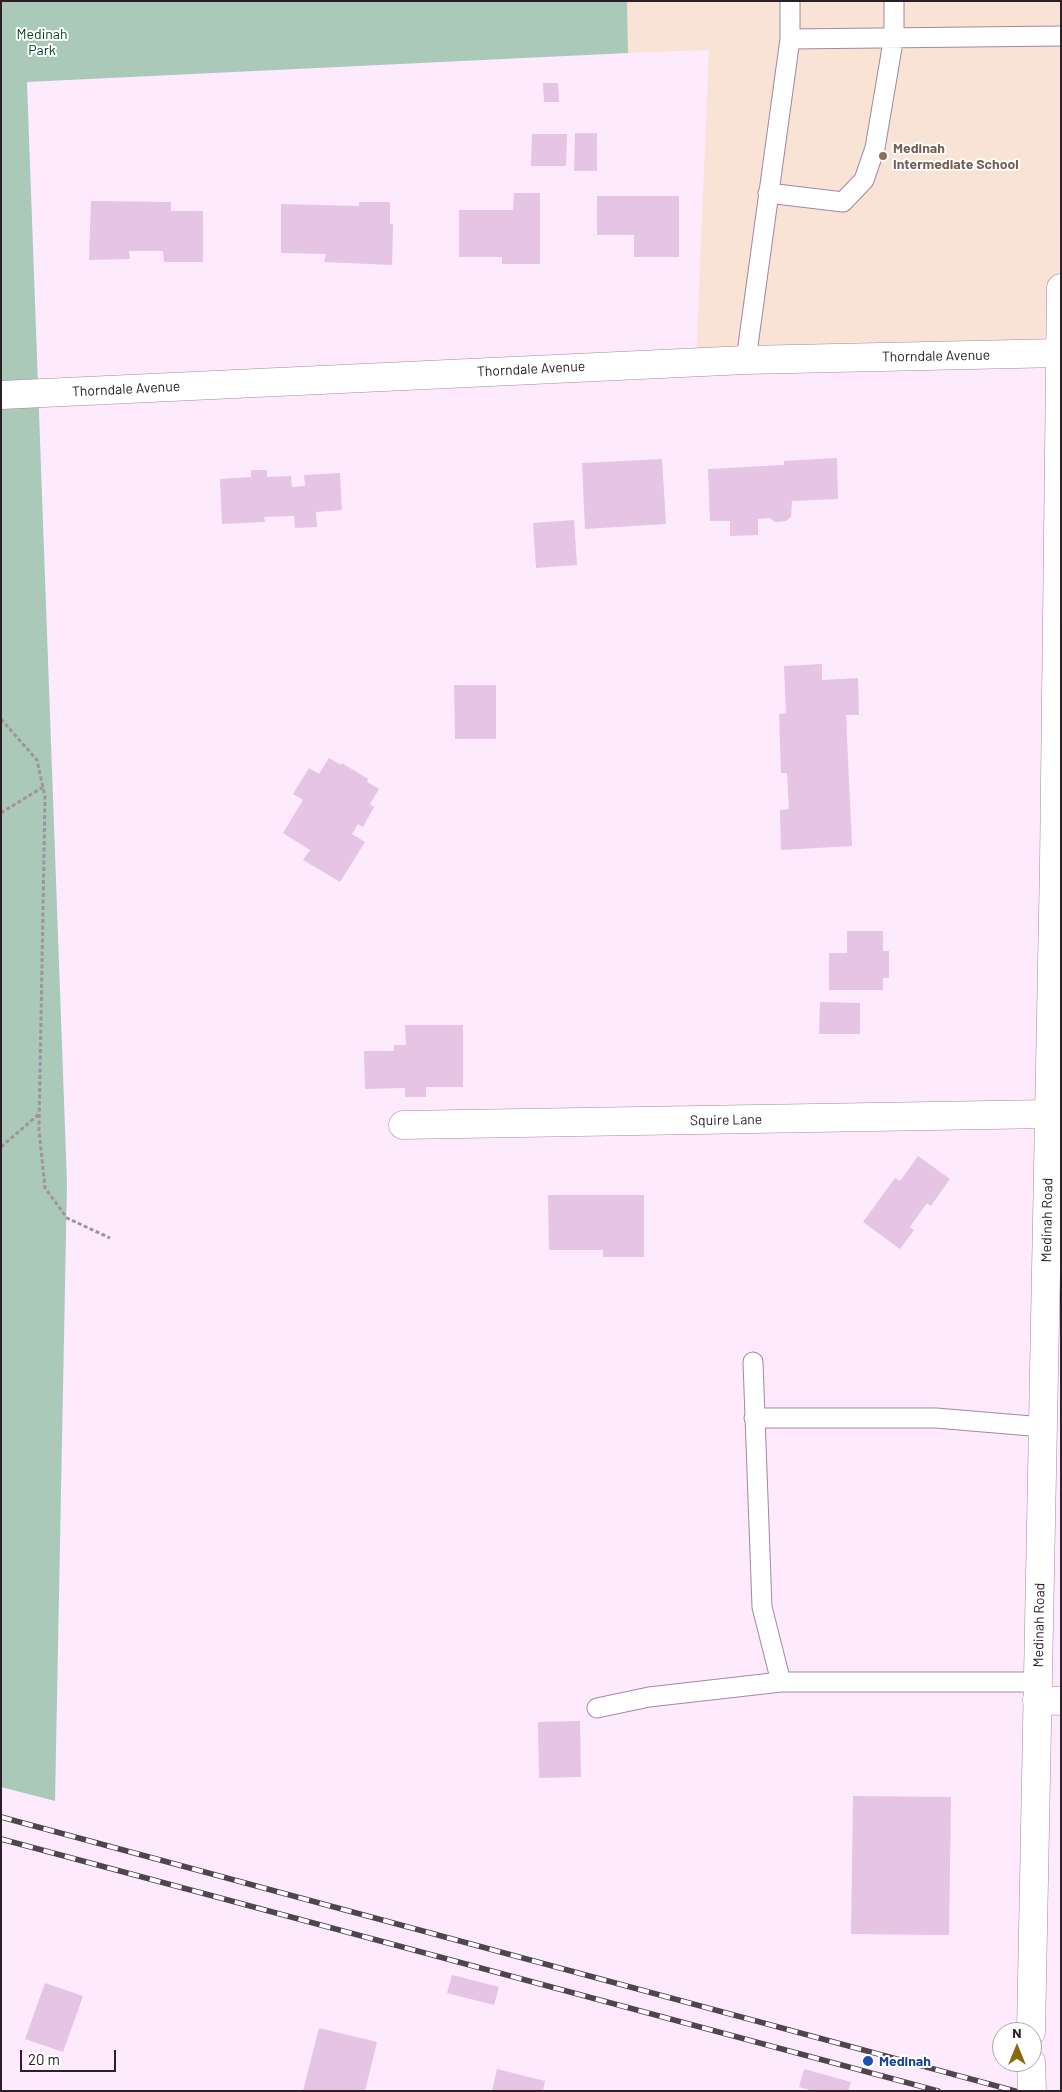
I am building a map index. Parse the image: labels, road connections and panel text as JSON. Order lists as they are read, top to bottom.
{
  "streets": {
    "main road": ["Thorndale Avenue", "Squire Lane", "Medinah Road"]
  },
  "crossings": [
    ["Thorndale Avenue", "Medinah Road"],
    ["Squire Lane", "Medinah Road"]
  ],
  "parks": ["Medinah Park"],
  "places": ["Medinah Intermediate School", "Medinah"],
  "scale_bar": "20 m",
  "north": "top"
}
